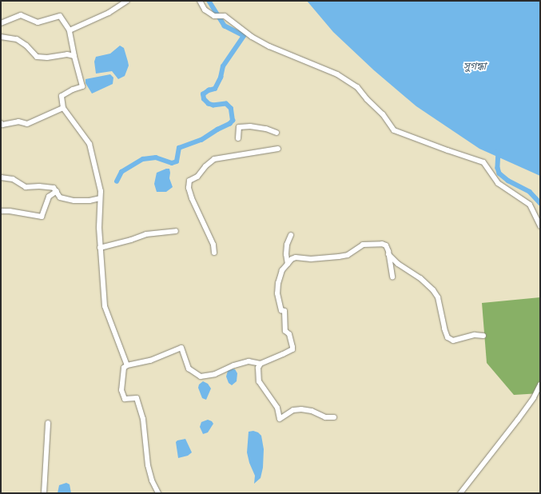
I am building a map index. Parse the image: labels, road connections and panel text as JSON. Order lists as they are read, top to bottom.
{
  "water": ["সুগন্ধা"]
}
